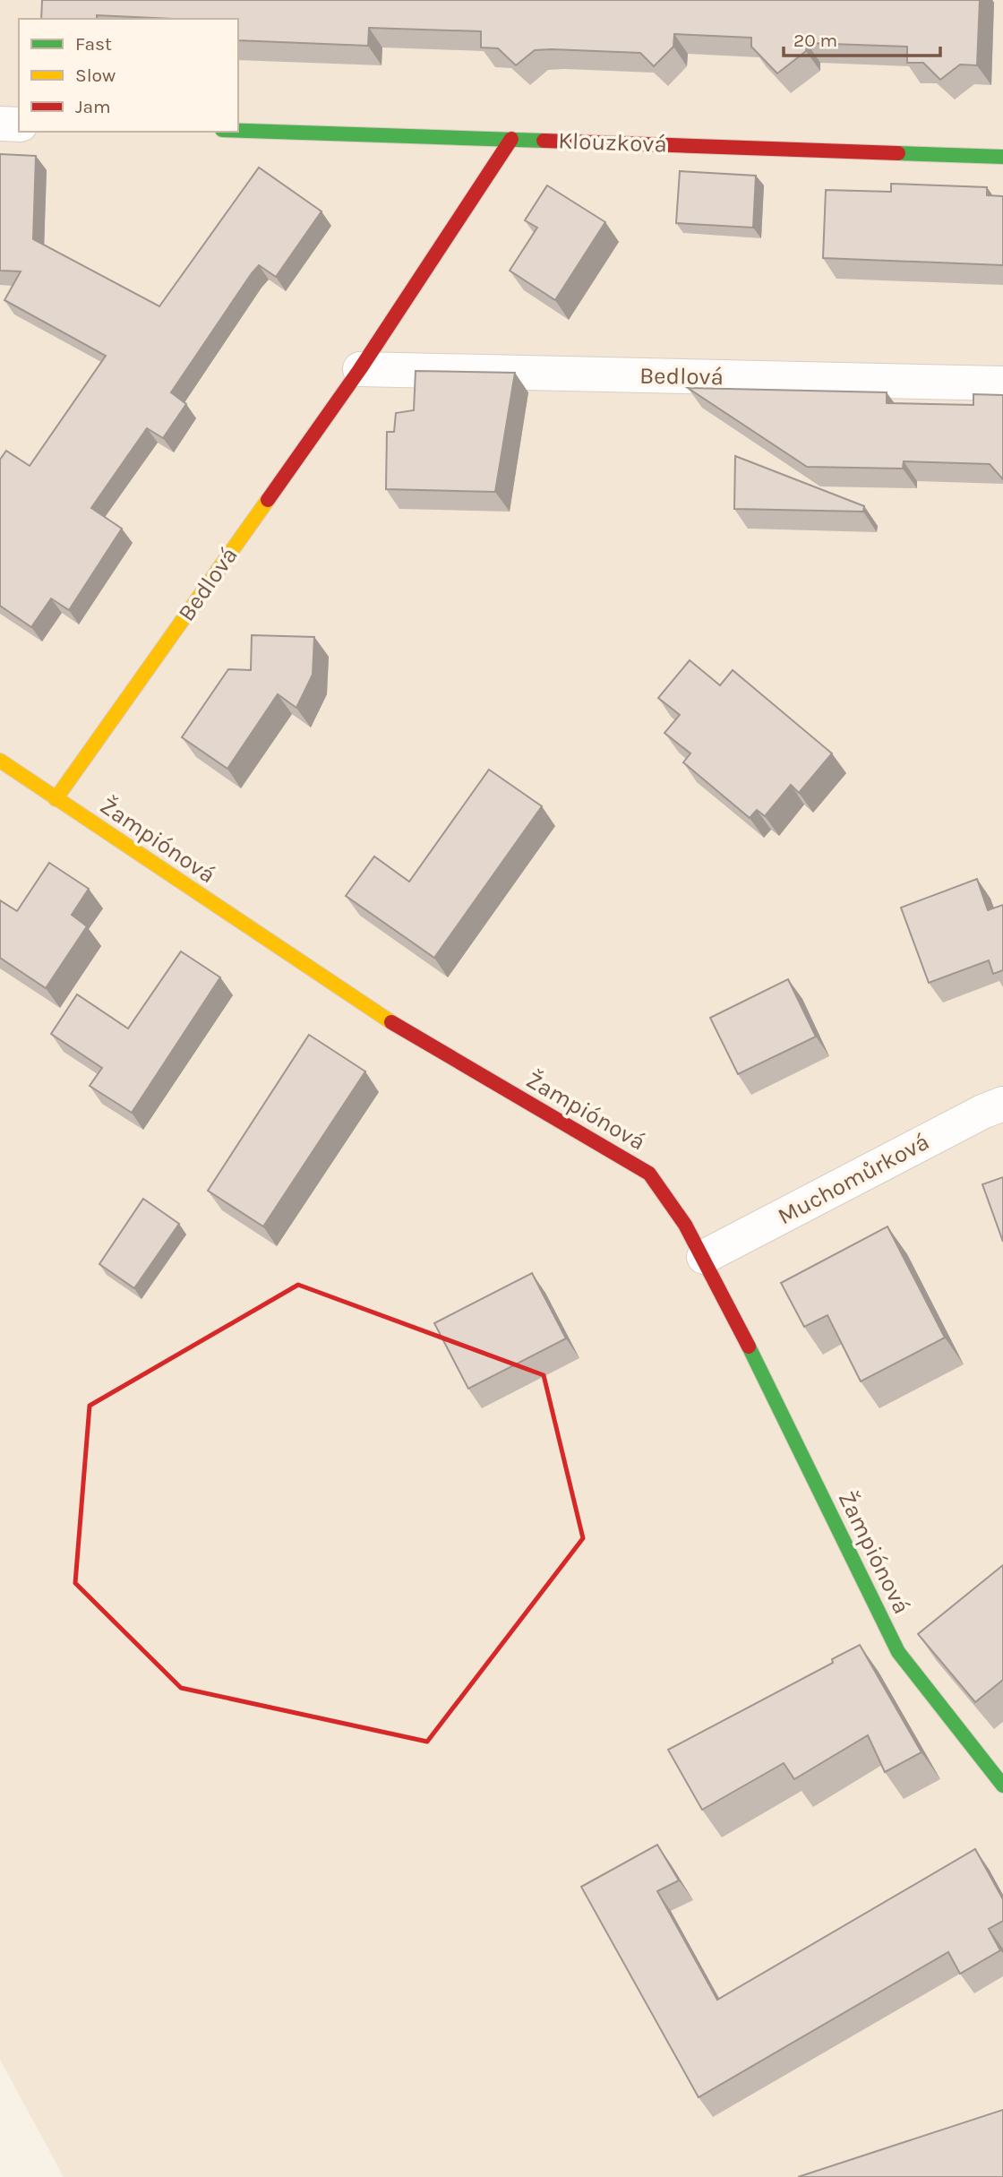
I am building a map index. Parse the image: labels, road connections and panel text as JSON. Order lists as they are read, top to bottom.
{
  "streets": {
    "street": [
      "Klouzková",
      "Bedlová",
      "Žampiónová",
      "Muchomůrková"
    ]
  },
  "crossings": [
    ["Klouzková", "Bedlová"],
    ["Bedlová", "Žampiónová"],
    ["Žampiónová", "Muchomůrková"]
  ],
  "legend": ["Fast", "Slow", "Jam"],
  "scale_bar": "20 m"
}
